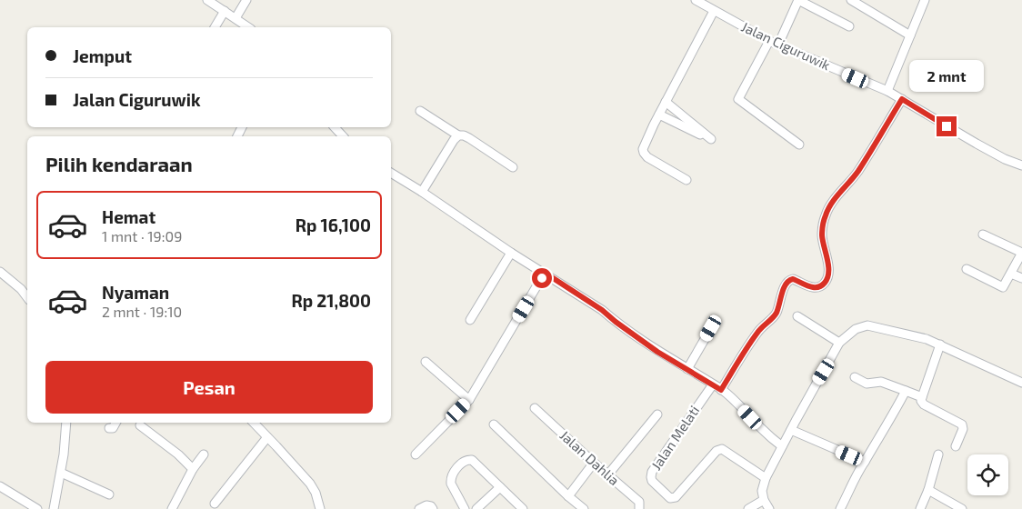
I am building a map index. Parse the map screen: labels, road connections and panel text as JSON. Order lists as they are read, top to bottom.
{
  "streets": {
    "street": ["Jalan Ciguruwik", "Jalan Melati", "Jalan Dahlia"]
  },
  "page": {
    "banner": ["Jemput", "Jalan Ciguruwik"],
    "bubble": "2 mnt",
    "heading": "Pilih kendaraan",
    "list": [
      {
        "name": "Hemat",
        "note": "1 mnt · 19:09",
        "value": "Rp 16,100"
      },
      {
        "name": "Nyaman",
        "note": "2 mnt · 19:10",
        "value": "Rp 21,800"
      }
    ],
    "buttons": "Pesan"
  }
}
